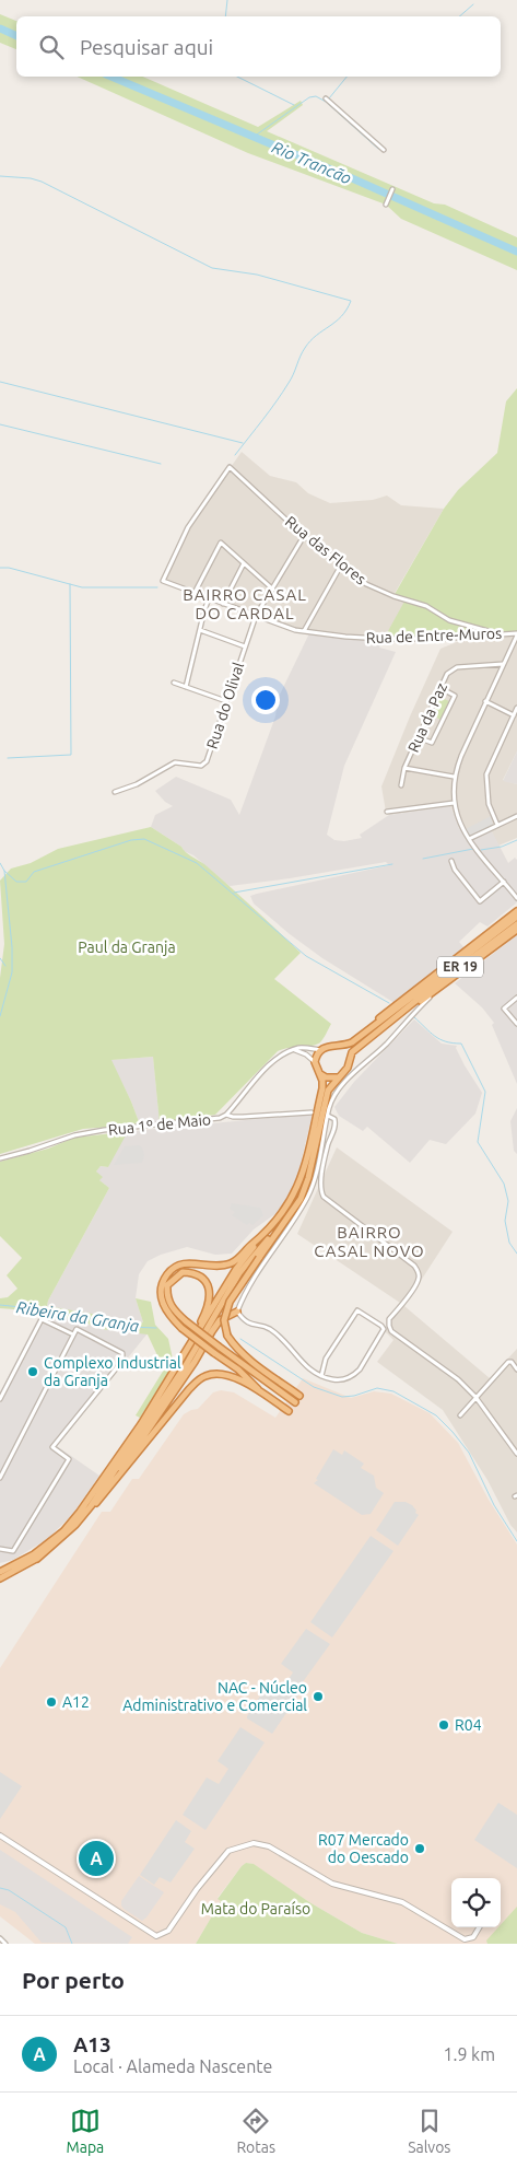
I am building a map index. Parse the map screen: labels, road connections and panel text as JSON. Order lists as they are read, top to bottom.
{
  "streets": {
    "highway": ["ER 19"],
    "street": [
      "Rua das Flores",
      "Rua de Entre-Muros",
      "Rua do Olival",
      "Rua da Paz",
      "Rua 1º de Maio"
    ]
  },
  "crossings": [
    ["Rua das Flores", "Rua de Entre-Muros"],
    ["Rua das Flores", "Rua do Olival"],
    ["Rua de Entre-Muros", "Rua do Olival"],
    ["ER 19", "Rua 1º de Maio"]
  ],
  "districts": ["BAIRRO CASAL DO CARDAL", "BAIRRO CASAL NOVO"],
  "water": ["Rio Trancão", "Ribeira da Granja"],
  "parks": ["Paul da Granja", "Mata do Paraíso"],
  "places": [
    "Complexo Industrial da Granja",
    "NAC - Núcleo Administrativo e Comercial",
    "A12",
    "R04",
    "R07 Mercado do Oescado"
  ],
  "page": {
    "search": "Pesquisar aqui",
    "pins": "A",
    "heading": "Por perto",
    "list": [
      {
        "mark": "A",
        "name": "A13",
        "note": "Local · Alameda Nascente",
        "value": "1.9 km"
      }
    ],
    "nav": ["Mapa", "Rotas", "Salvos"]
  }
}
